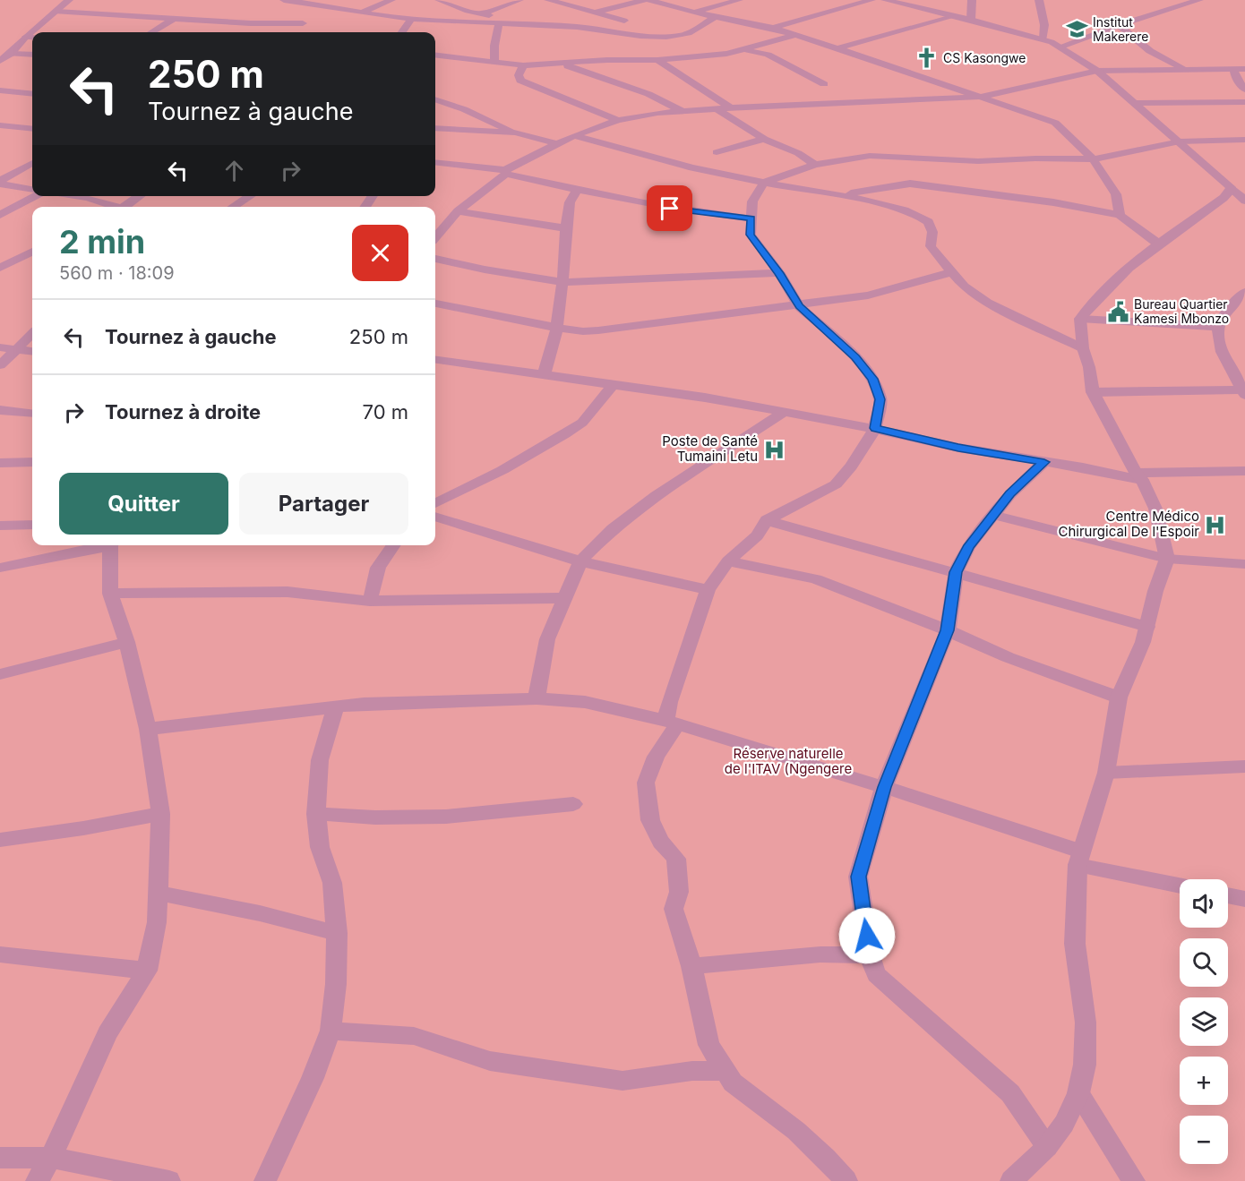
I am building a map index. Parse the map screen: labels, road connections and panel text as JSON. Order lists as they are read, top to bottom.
{
  "parks": ["Réserve naturelle de l'ITAV (Ngengere"],
  "places": {
    "school or university": ["Institut Makerere"],
    "church": ["CS Kasongwe"],
    "public building": ["Bureau Quartier Kamesi Mbonzo"],
    "hospital": ["Poste de Santé Tumaini Letu", "Centre Médico Chirurgical De l'Espoir"]
  },
  "page": {
    "turn": ["250 m", "Tournez à gauche"],
    "heading": ["2 min", "560 m · 18:09"],
    "list": [
      {
        "name": "Tournez à gauche",
        "value": "250 m"
      },
      {
        "name": "Tournez à droite",
        "value": "70 m"
      }
    ],
    "buttons": ["Quitter", "Partager"],
    "map_buttons": ["+", "−"]
  }
}
